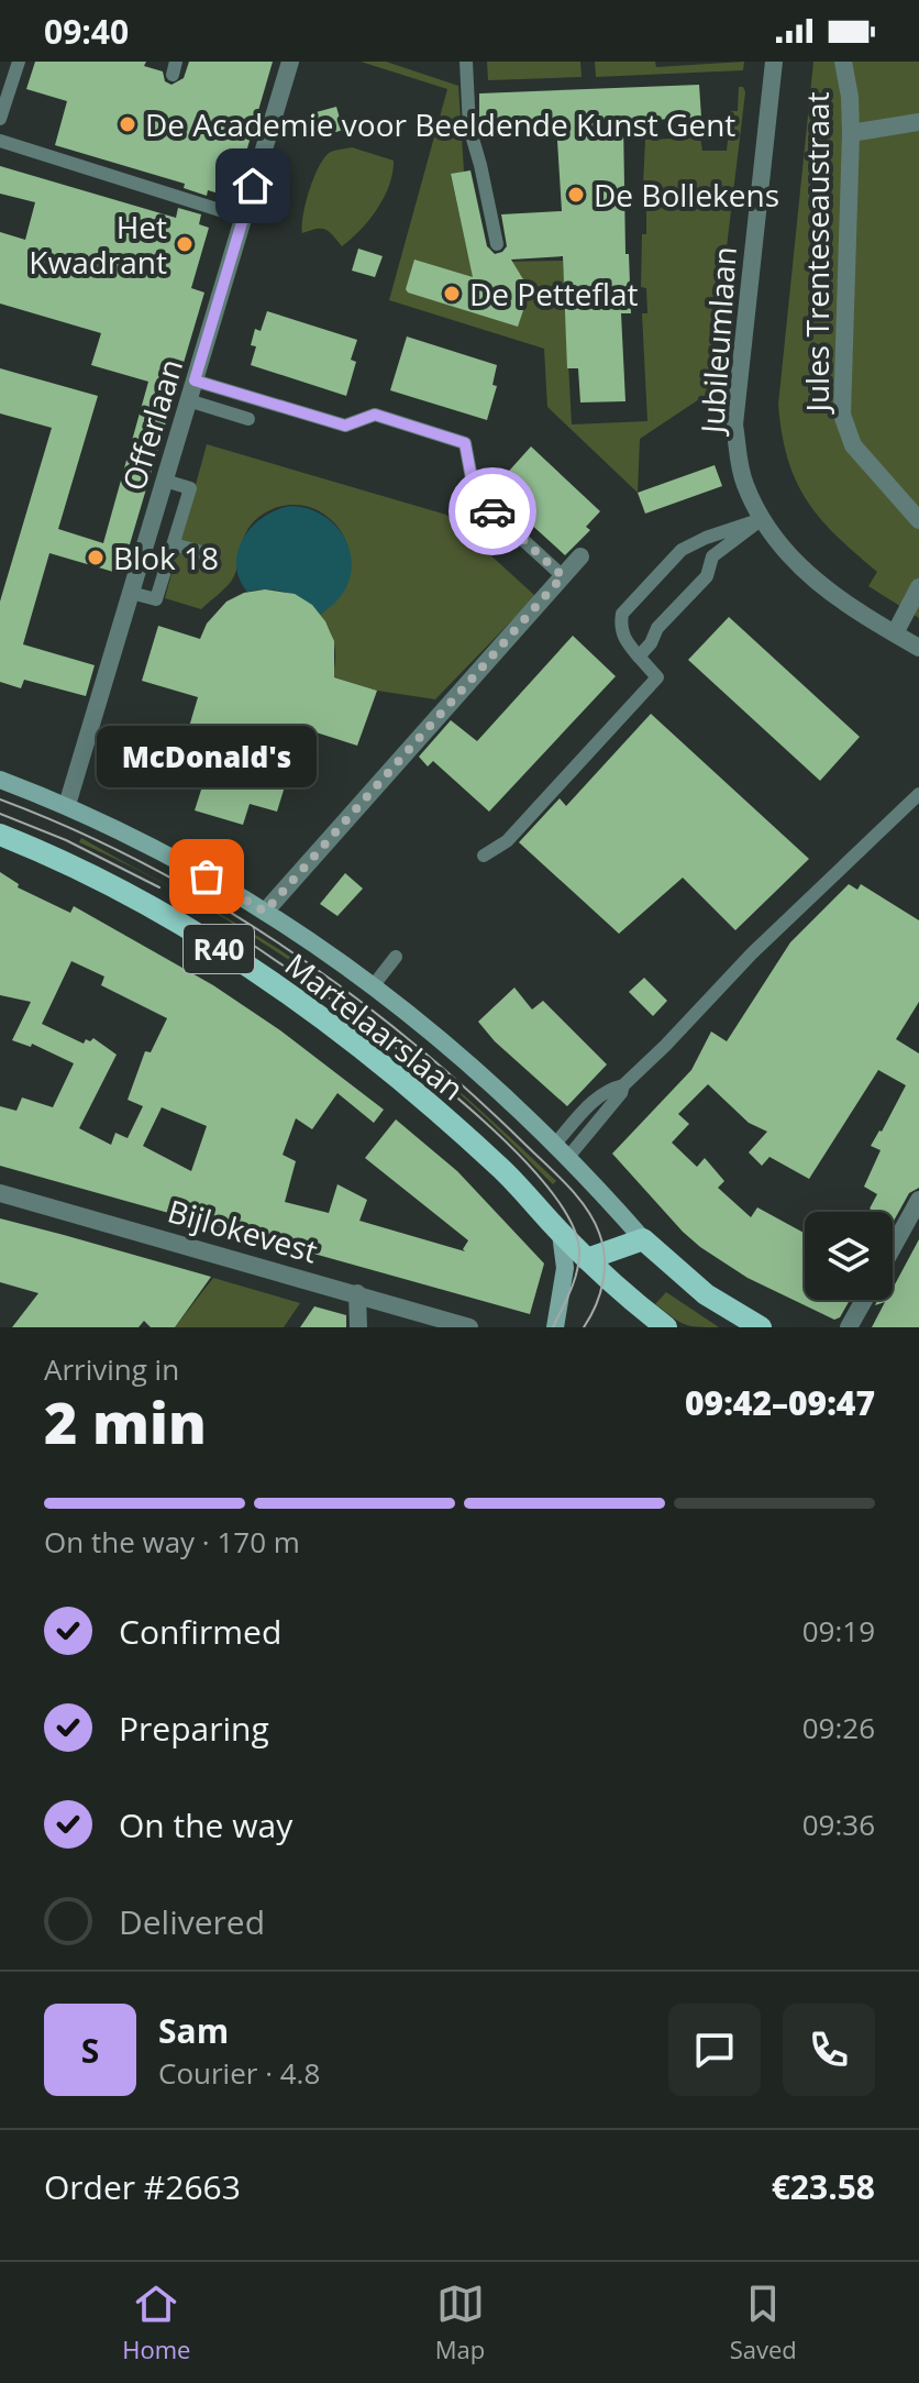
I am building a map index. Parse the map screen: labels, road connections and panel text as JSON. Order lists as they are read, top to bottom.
{
  "streets": {
    "main road": ["R40", "Martelaarslaan"],
    "street": [
      "Jules Trenteseaustraat",
      "Jubileumlaan",
      "Offerlaan",
      "Bijlokevest"
    ]
  },
  "crossings": [
    ["Offerlaan", "Martelaarslaan"]
  ],
  "places": [
    "De Academie voor Beeldende Kunst Gent",
    "De Bollekens",
    "Het Kwadrant",
    "De Petteflat",
    "Blok 18",
    "McDonald's"
  ],
  "page": {
    "status": "09:40",
    "bubble": "McDonald's",
    "heading": ["2 min", "Arriving in", "09:42–09:47"],
    "panel": [
      "Sam",
      "Courier · 4.8",
      "Order #2663",
      "€23.58"
    ],
    "bar": "On the way · 170 m",
    "list": [
      ["Confirmed", "09:19"],
      ["Preparing", "09:26"],
      ["On the way", "09:36"],
      "Delivered"
    ],
    "round": "S",
    "tabs": ["Home", "Map", "Saved"]
  }
}
